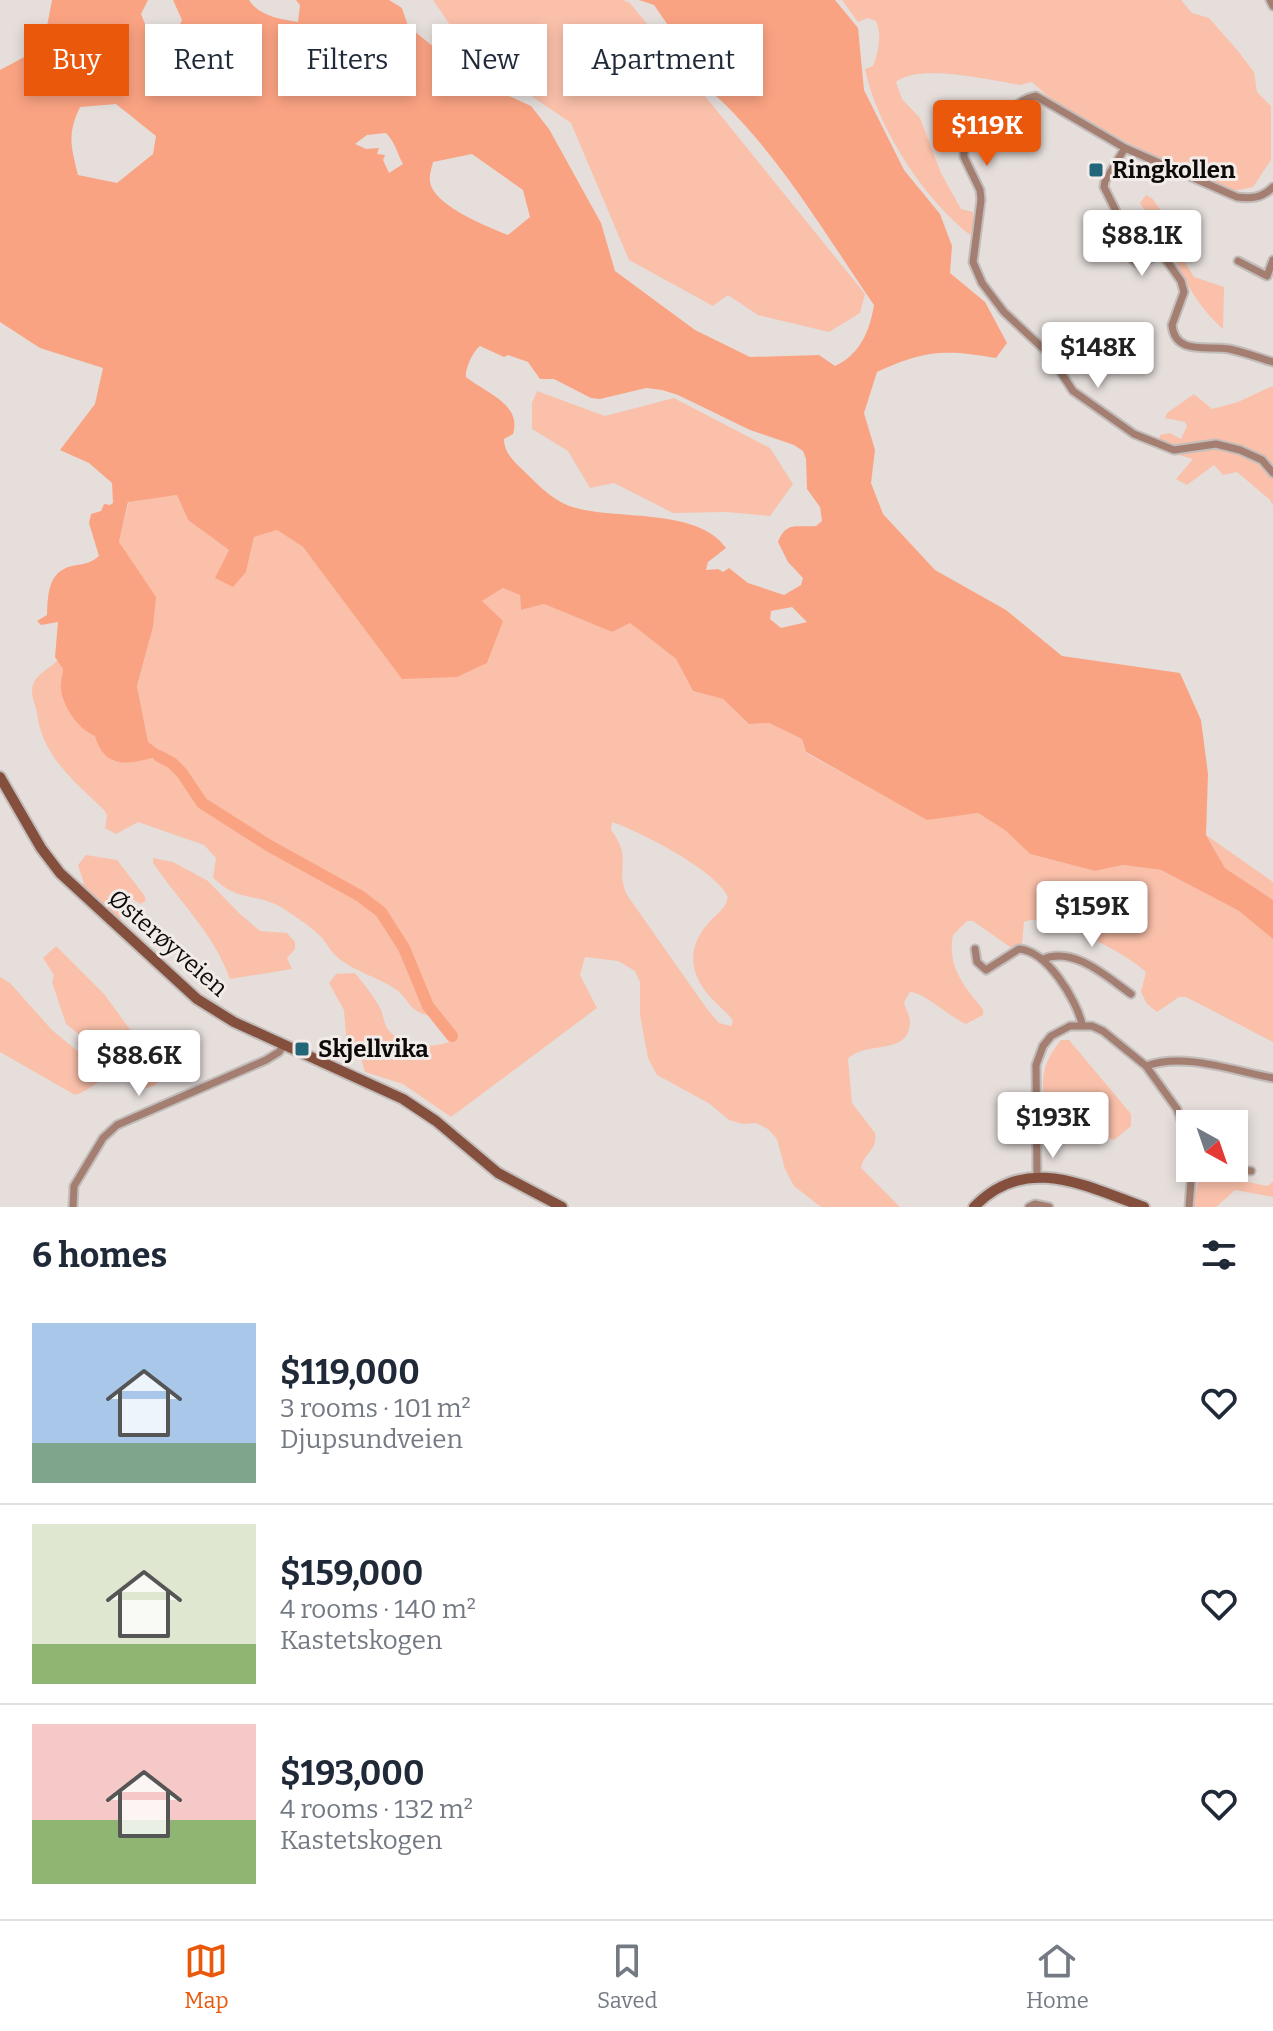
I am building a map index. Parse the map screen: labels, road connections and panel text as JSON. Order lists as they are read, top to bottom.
{
  "streets": {
    "main road": ["Østerøyveien"]
  },
  "places": {
    "transit": ["Ringkollen", "Skjellvika"]
  },
  "north": "bottom right",
  "page": {
    "chip": [
      "Buy",
      "Rent",
      "Filters",
      "New",
      "Apartment"
    ],
    "price": [
      "$119K",
      "$88.1K",
      "$148K",
      "$159K",
      "$88.6K",
      "$193K"
    ],
    "heading": "6 homes",
    "list": [
      {
        "name": "$119,000",
        "note": "3 rooms · 101 m² · Djupsundveien"
      },
      {
        "name": "$159,000",
        "note": "4 rooms · 140 m² · Kastetskogen"
      },
      {
        "name": "$193,000",
        "note": "4 rooms · 132 m² · Kastetskogen"
      }
    ],
    "tabs": ["Map", "Saved", "Home"]
  }
}
